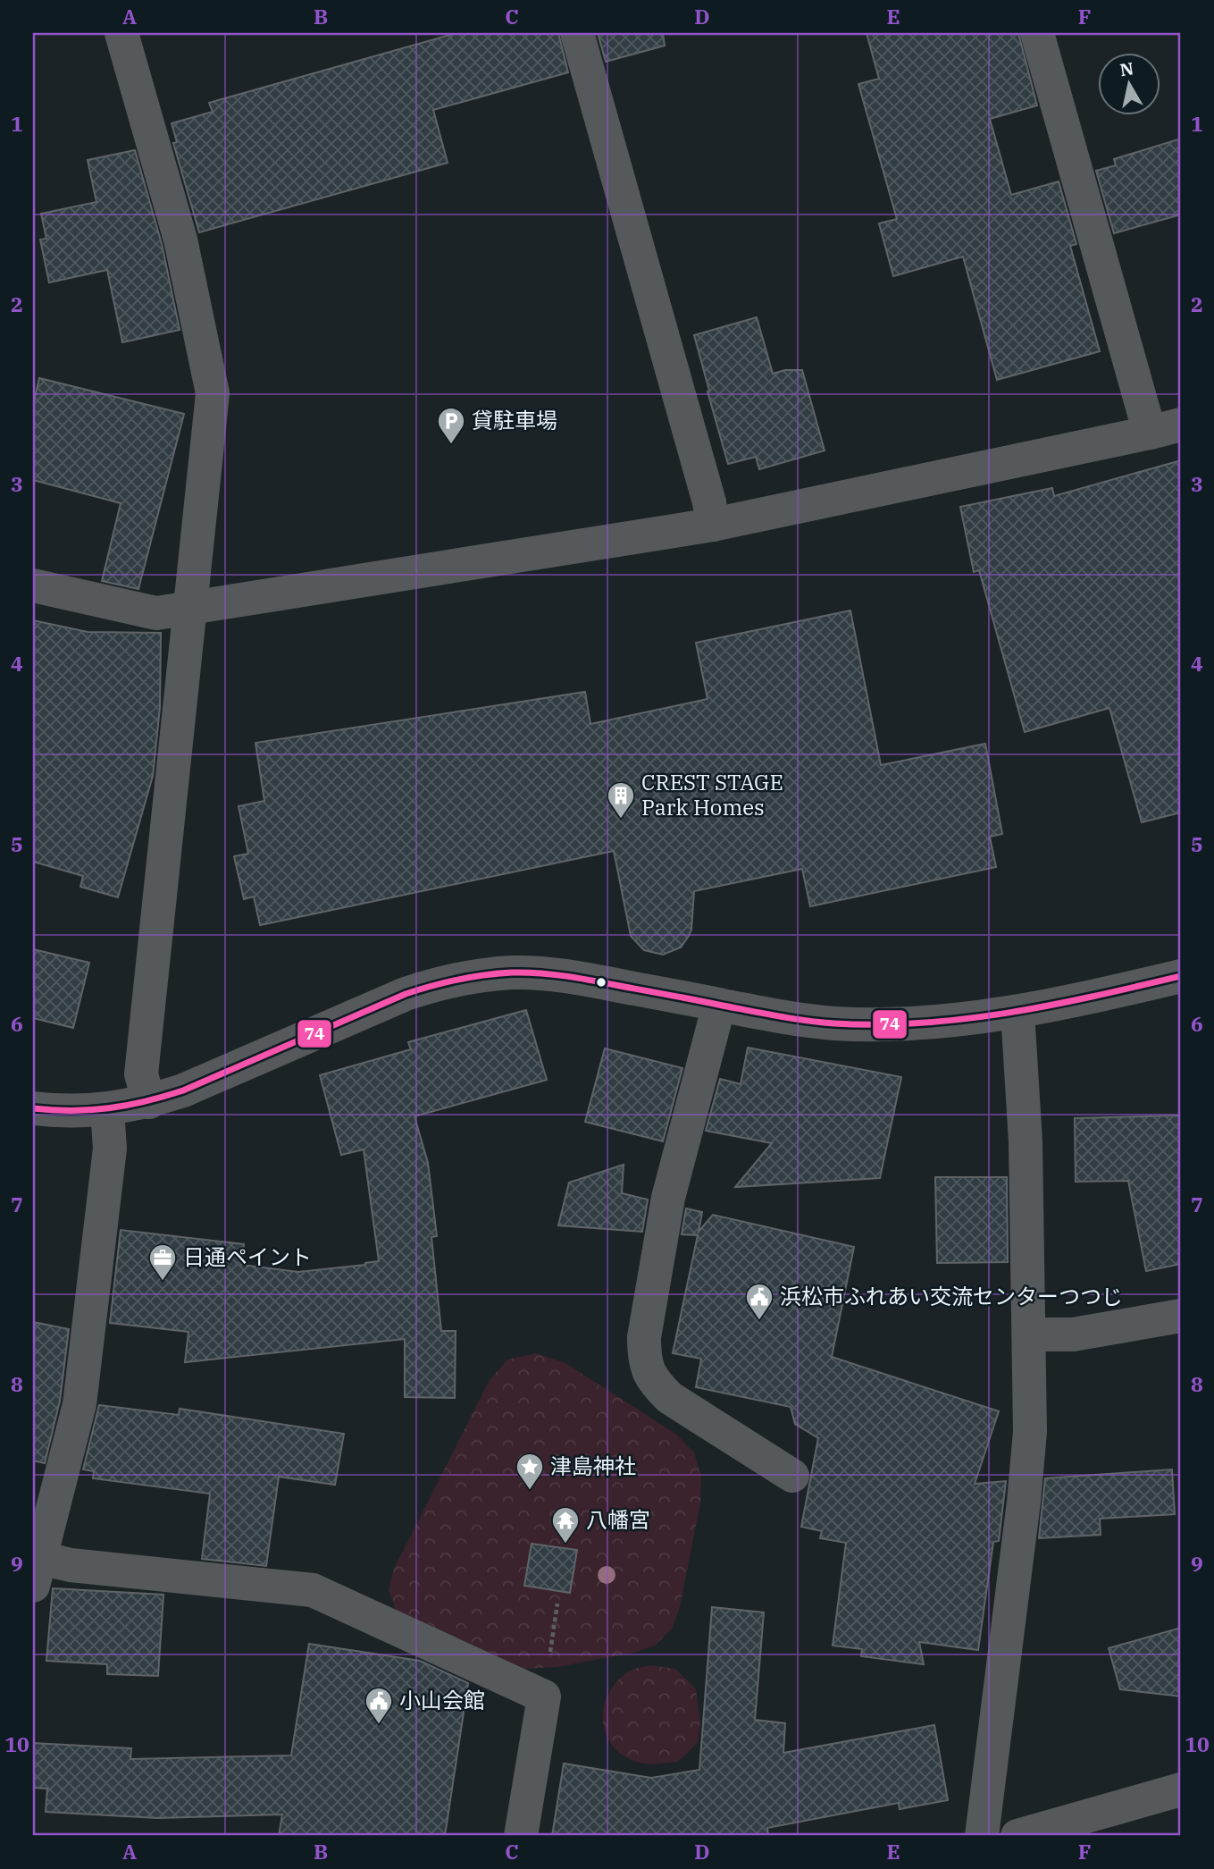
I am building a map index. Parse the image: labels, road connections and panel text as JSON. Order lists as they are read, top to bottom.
{
  "places": {
    "parking": ["貸駐車場"],
    "building": ["CREST STAGE Park Homes"],
    "office": ["日通ペイント"],
    "public building": ["浜松市ふれあい交流センターつつじ", "小山会館"],
    "place": ["津島神社"],
    "temple": ["八幡宮"]
  },
  "lines": ["transit line 74"],
  "north": "top",
  "grid": {
    "columns": [
      "A",
      "B",
      "C",
      "D",
      "E",
      "F"
    ],
    "rows": [
      "1",
      "2",
      "3",
      "4",
      "5",
      "6",
      "7",
      "8",
      "9",
      "10"
    ]
  }
}
